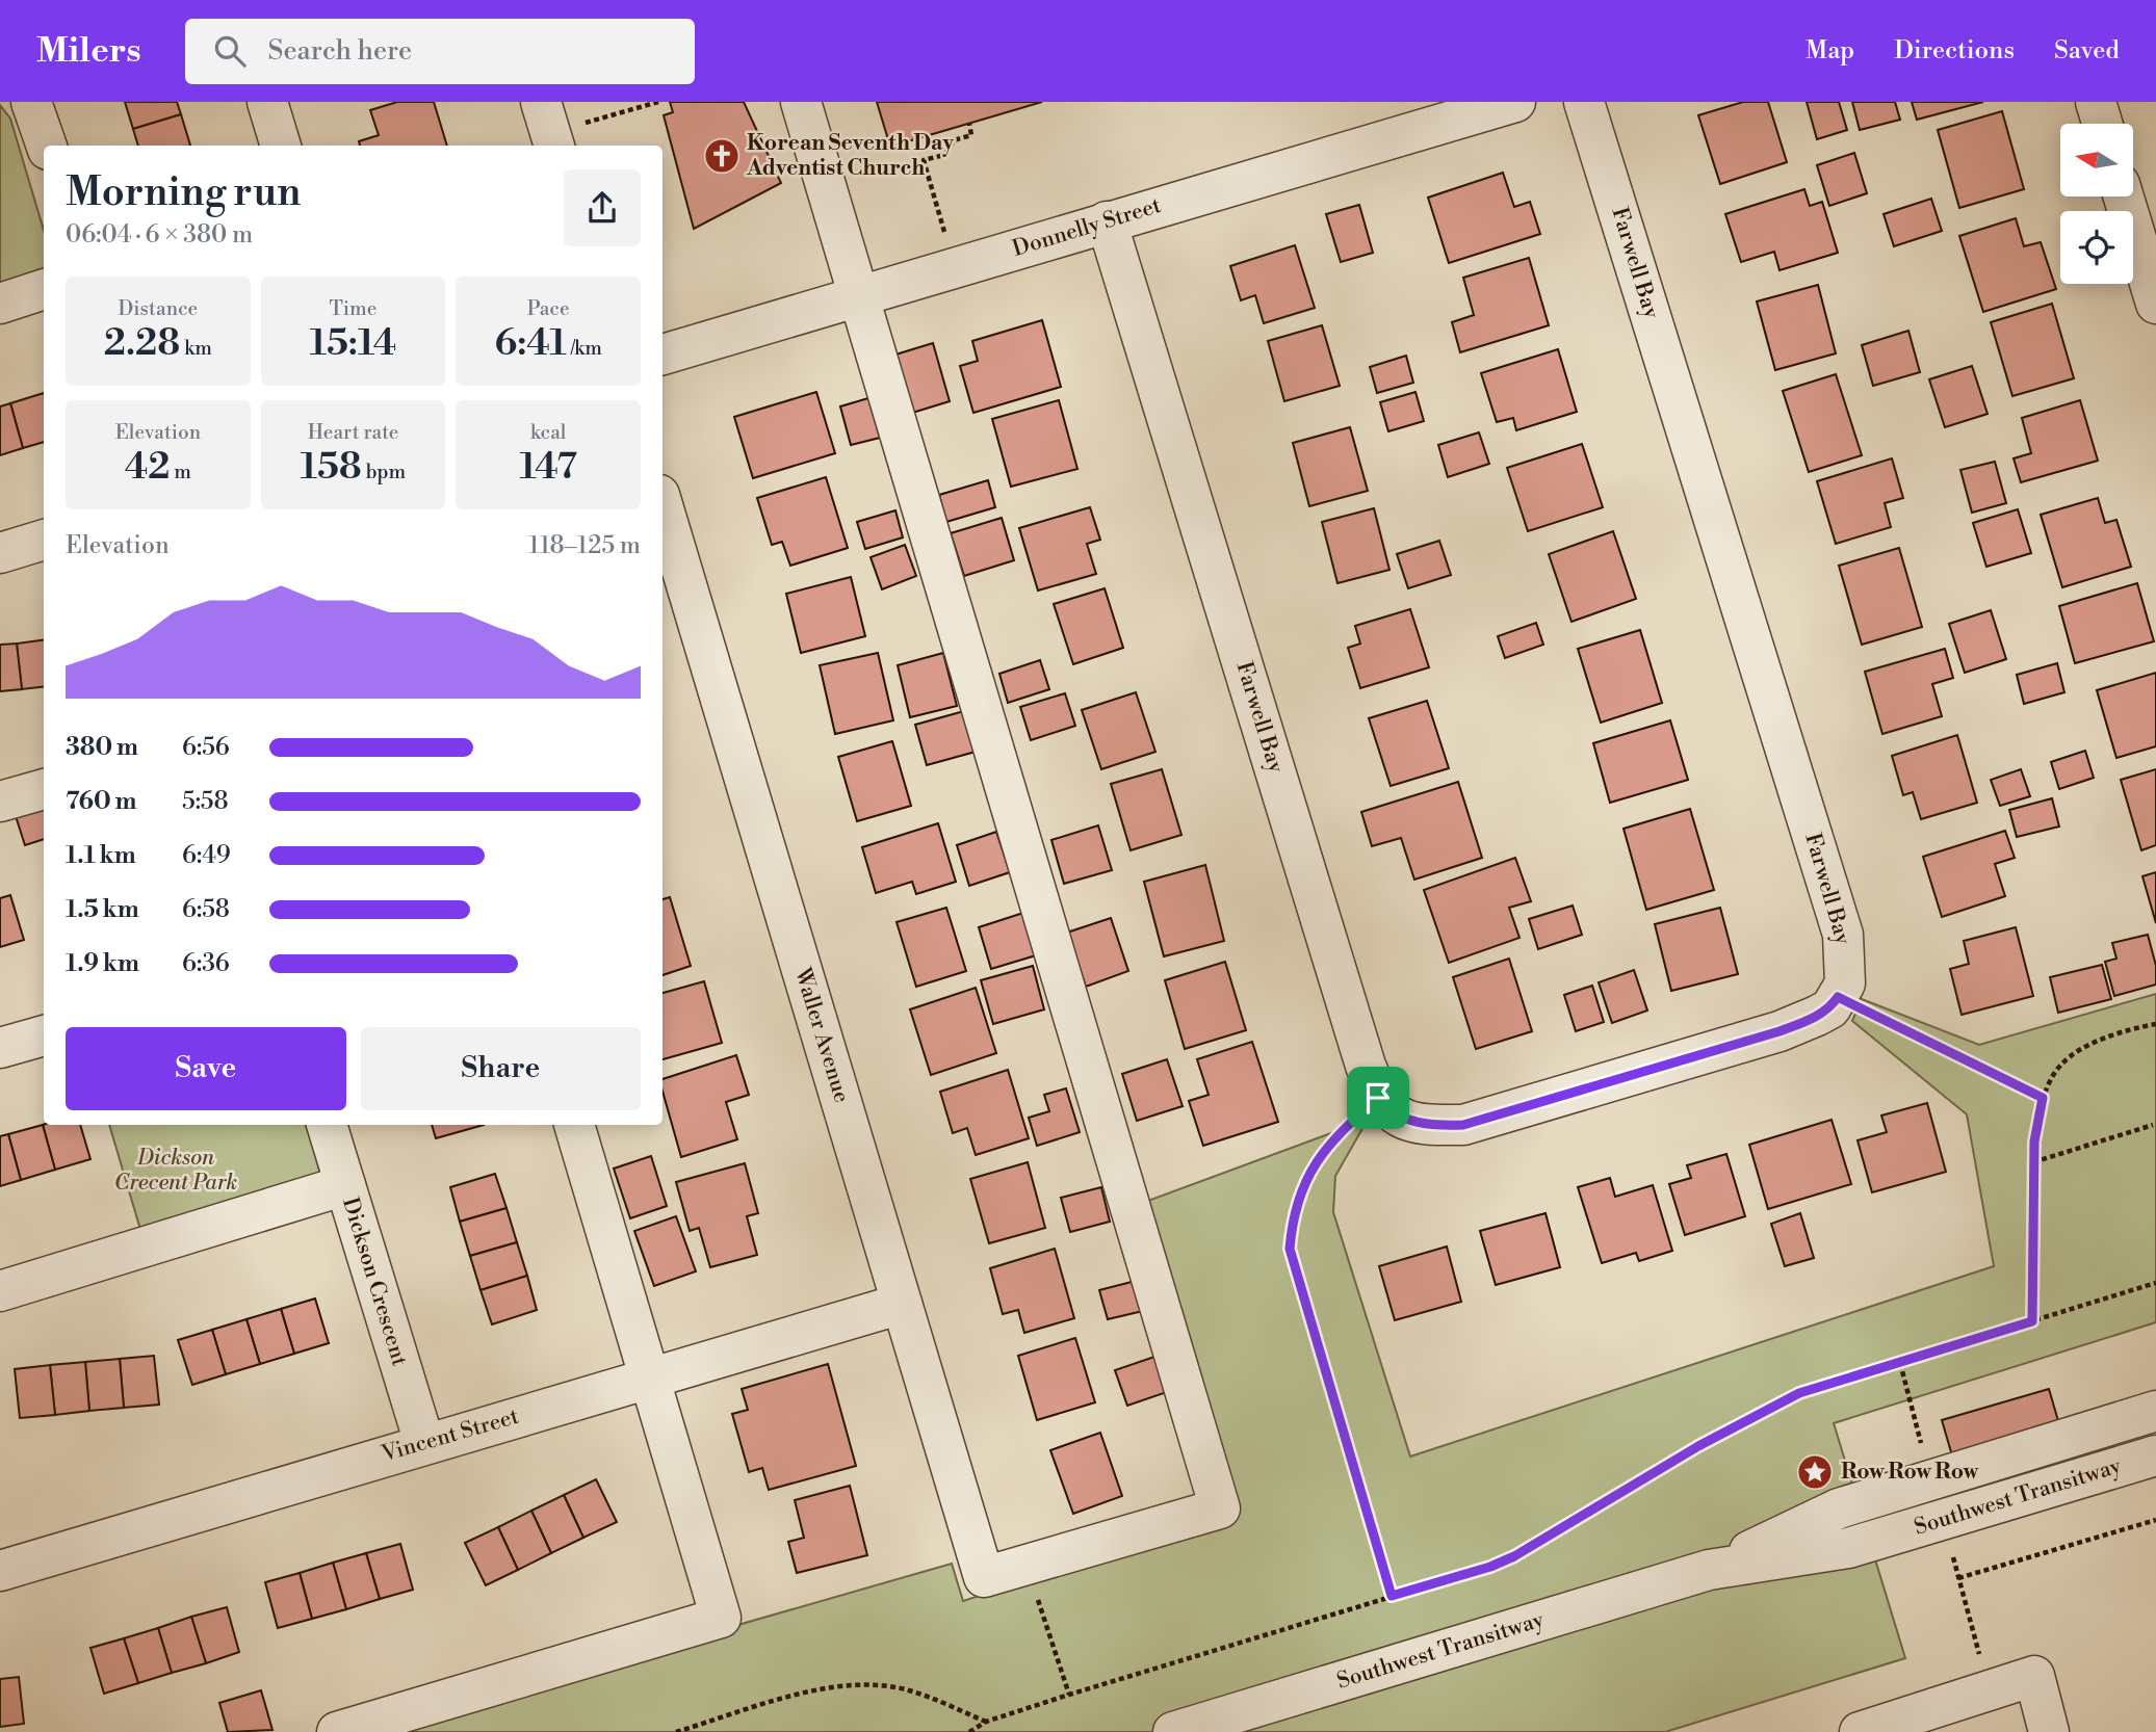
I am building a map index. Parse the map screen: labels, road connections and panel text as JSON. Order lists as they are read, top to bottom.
{
  "streets": {
    "street": [
      "Donnelly Street",
      "Farwell Bay",
      "Waller Avenue",
      "Dickson Crescent",
      "Vincent Street",
      "Southwest Transitway"
    ]
  },
  "crossings": [
    ["Donnelly Street", "Farwell Bay"],
    ["Waller Avenue", "Vincent Street"],
    ["Dickson Crescent", "Vincent Street"]
  ],
  "parks": ["Dickson Crecent Park"],
  "places": {
    "church": ["Korean Seventh Day Adventist Church"],
    "place": ["Row Row Row"]
  },
  "north": "left",
  "page": {
    "header": "Milers",
    "search": "Search here",
    "nav": ["Map", "Directions", "Saved"],
    "heading": ["Morning run", "06:04 · 6 × 380 m"],
    "stats": [
      ["Distance", "2.28 km"],
      ["Time", "15:14"],
      ["Pace", "6:41 /km"],
      ["Elevation", "42 m"],
      ["Heart rate", "158 bpm"],
      ["kcal", "147"]
    ],
    "chart": ["Elevation", "118–125 m"],
    "list": [
      {
        "name": "380 m",
        "note": "6:56"
      },
      {
        "name": "760 m",
        "note": "5:58"
      },
      {
        "name": "1.1 km",
        "note": "6:49"
      },
      {
        "name": "1.5 km",
        "note": "6:58"
      },
      {
        "name": "1.9 km",
        "note": "6:36"
      }
    ],
    "buttons": ["Save", "Share"]
  }
}
